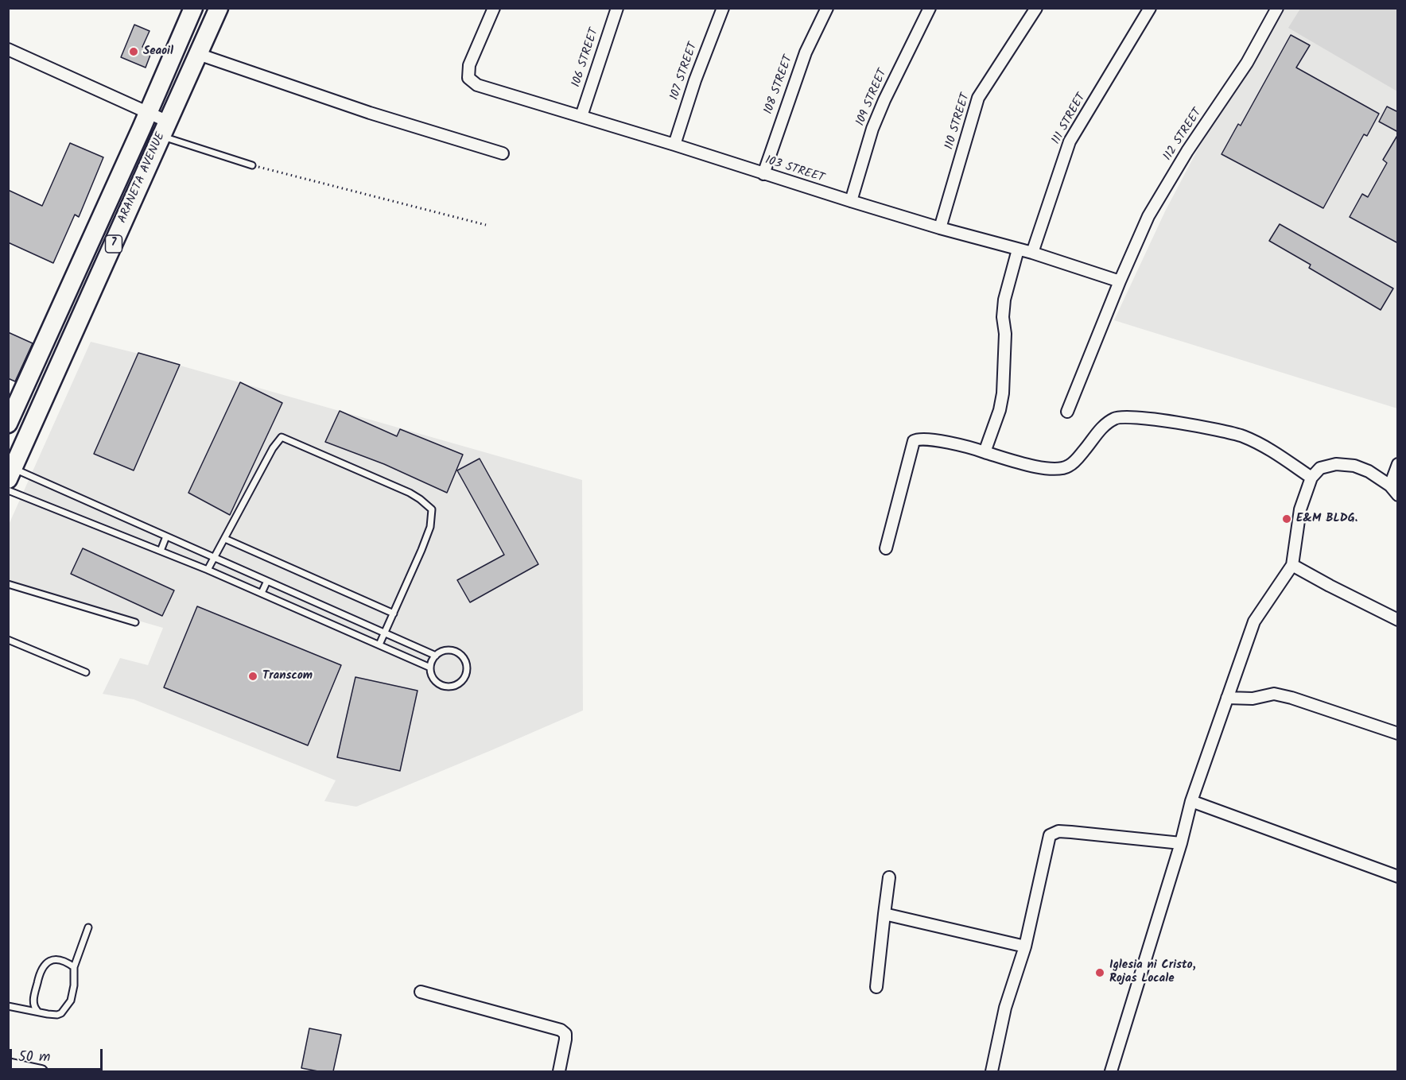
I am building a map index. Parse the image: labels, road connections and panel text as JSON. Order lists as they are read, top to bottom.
{
  "streets": {
    "main road": ["ARANETA AVENUE", "7"],
    "street": [
      "106 STREET",
      "107 STREET",
      "108 STREET",
      "109 STREET",
      "111 STREET",
      "110 STREET",
      "112 STREET",
      "103 STREET"
    ]
  },
  "crossings": [
    ["106 STREET", "103 STREET"],
    ["107 STREET", "103 STREET"],
    ["108 STREET", "103 STREET"],
    ["109 STREET", "103 STREET"],
    ["111 STREET", "103 STREET"],
    ["110 STREET", "103 STREET"],
    ["112 STREET", "103 STREET"]
  ],
  "places": [
    "Seaoil",
    "E&M BLDG.",
    "Transcom",
    "Iglesia ni Cristo, Rojas Locale"
  ],
  "scale_bar": "50 m"
}
